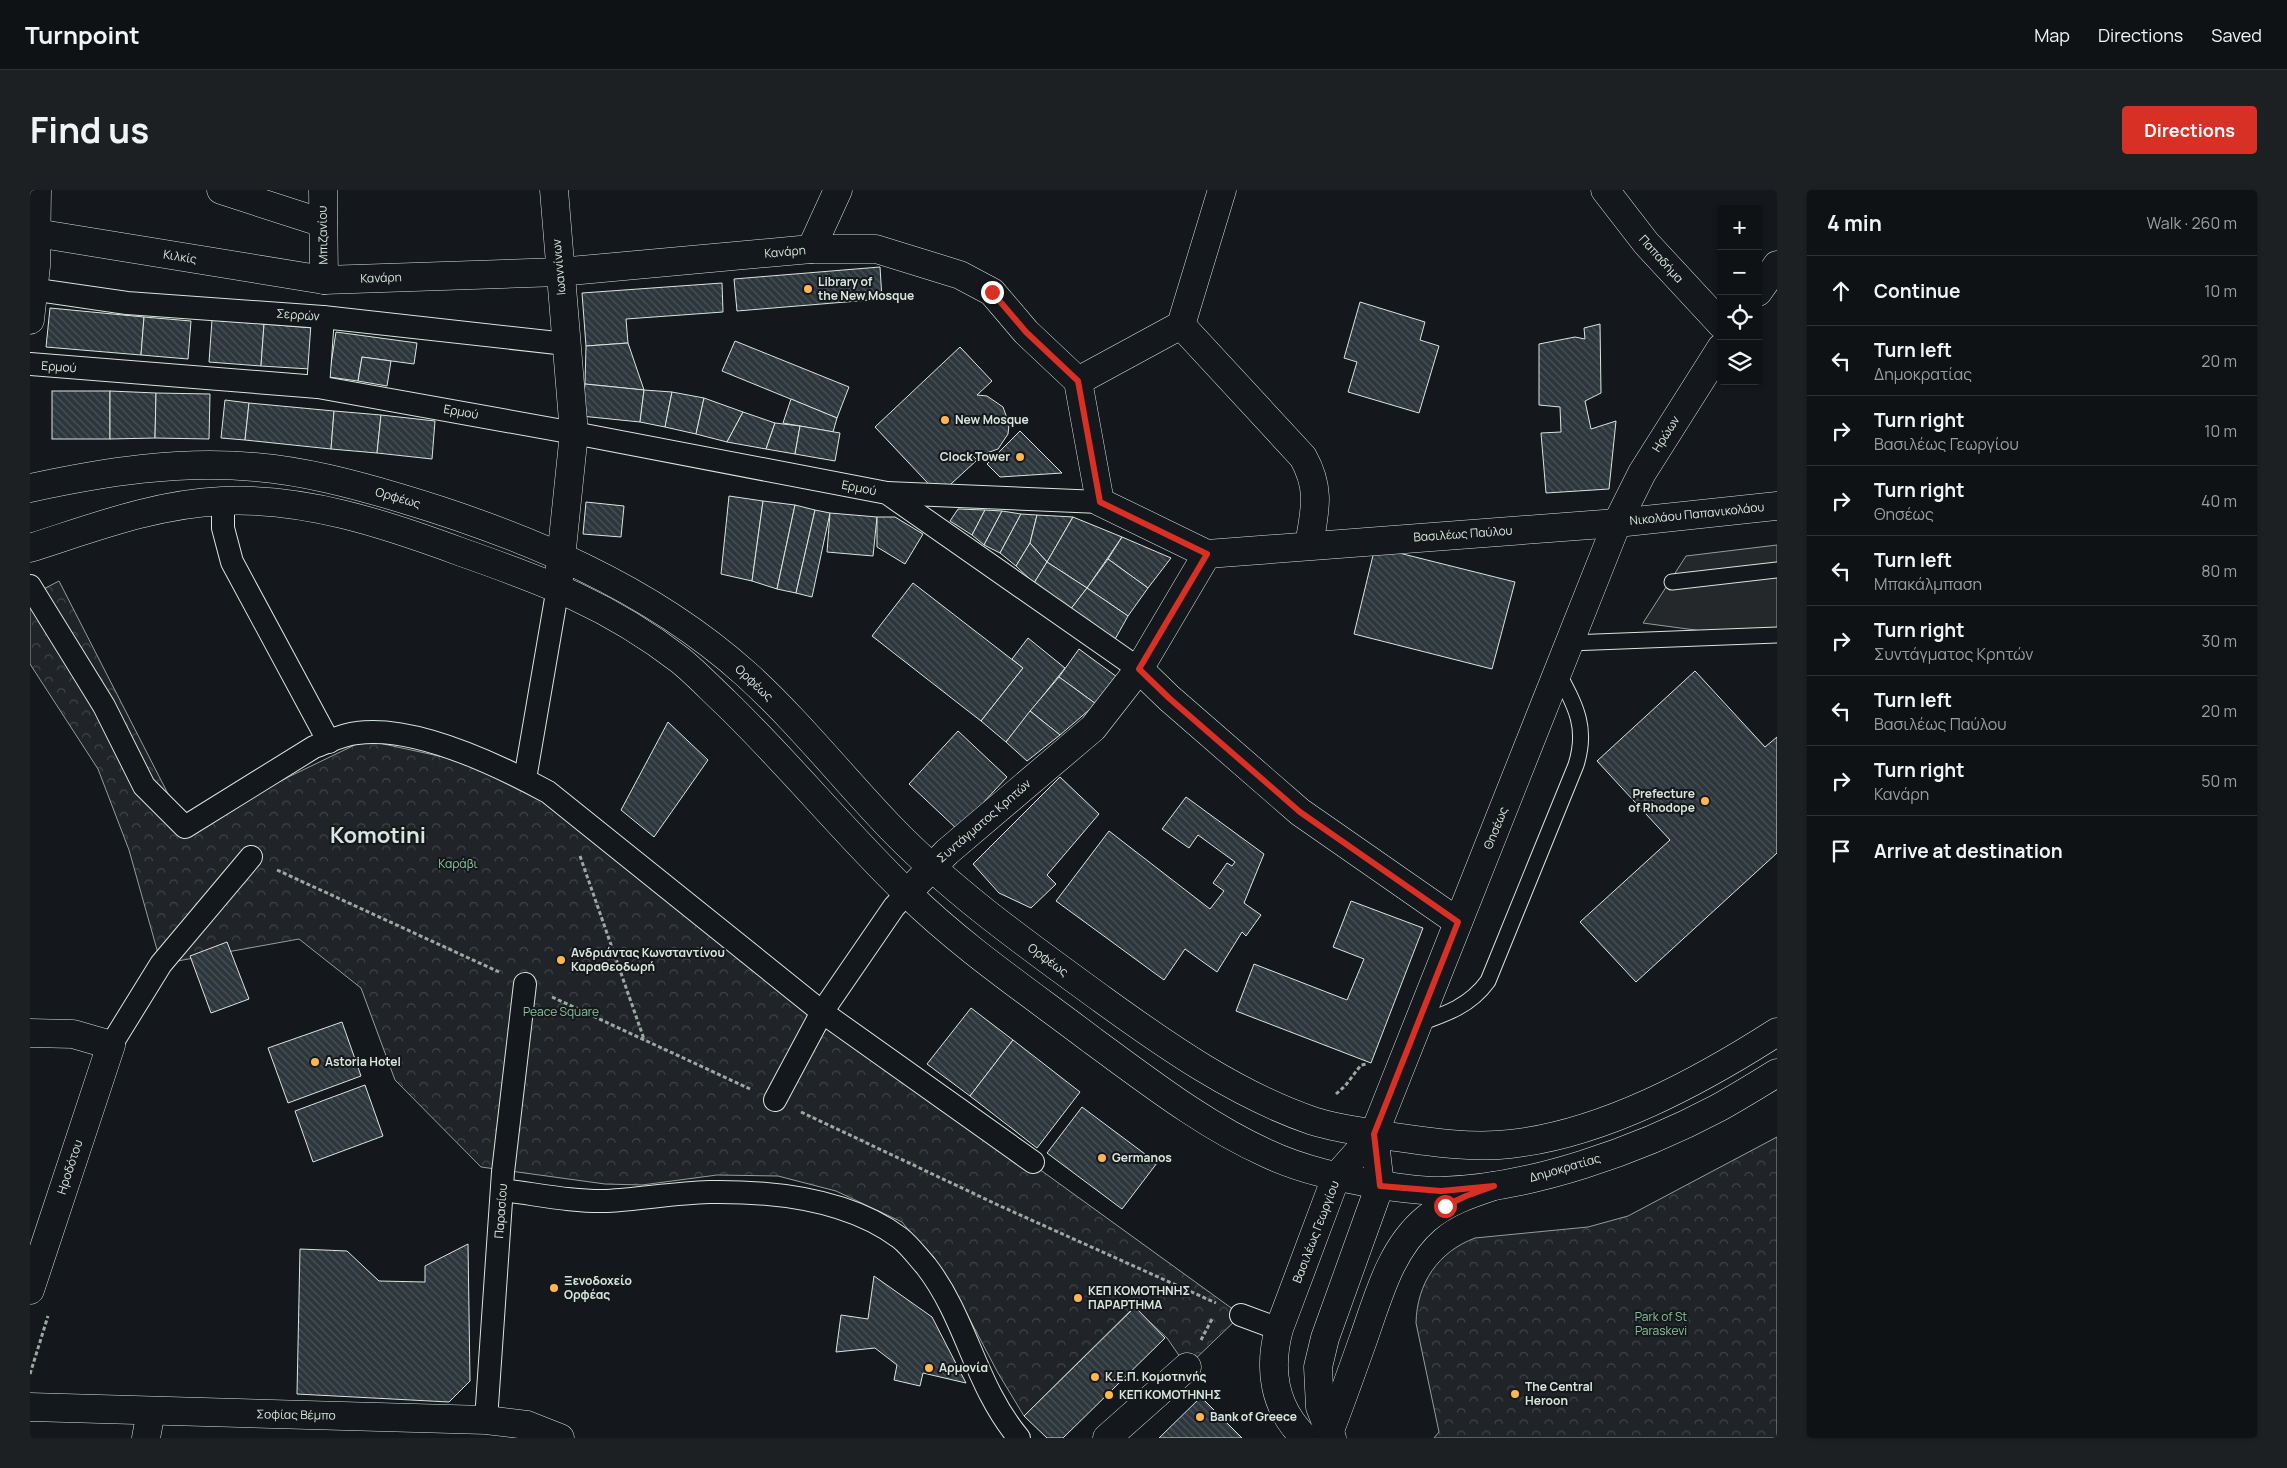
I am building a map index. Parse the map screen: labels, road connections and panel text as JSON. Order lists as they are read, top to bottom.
{
  "streets": {
    "street": [
      "Μπιζανίου",
      "Κανάρη",
      "Κιλκίς",
      "Παπαδήμα",
      "Ιωαννίνων",
      "Σερρών",
      "Ερμού",
      "Ηρώων",
      "Ορφέως",
      "Νικολάου Παπανικολάου",
      "Βασιλέως Παύλου",
      "Συντάγματος Κρητών",
      "Θησέως",
      "Ηροδότου",
      "Δημοκρατίας",
      "Παρασίου",
      "Βασιλέως Γεωργίου",
      "Σοφίας Βέμπο"
    ]
  },
  "crossings": [
    ["Μπιζανίου", "Κανάρη"],
    ["Μπιζανίου", "Κιλκίς"],
    ["Κανάρη", "Κιλκίς"],
    ["Κανάρη", "Ιωαννίνων"],
    ["Ιωαννίνων", "Σερρών"],
    ["Ιωαννίνων", "Ερμού"],
    ["Ιωαννίνων", "Ορφέως"],
    ["Ερμού", "Συντάγματος Κρητών"],
    ["Ηρώων", "Νικολάου Παπανικολάου"],
    ["Ηρώων", "Βασιλέως Παύλου"],
    ["Ηρώων", "Θησέως"],
    ["Ορφέως", "Συντάγματος Κρητών"],
    ["Ορφέως", "Θησέως"],
    ["Ορφέως", "Βασιλέως Γεωργίου"],
    ["Νικολάου Παπανικολάου", "Βασιλέως Παύλου"],
    ["Νικολάου Παπανικολάου", "Θησέως"],
    ["Βασιλέως Παύλου", "Συντάγματος Κρητών"],
    ["Βασιλέως Παύλου", "Θησέως"],
    ["Θησέως", "Βασιλέως Γεωργίου"],
    ["Δημοκρατίας", "Βασιλέως Γεωργίου"],
    ["Παρασίου", "Σοφίας Βέμπο"]
  ],
  "districts": ["Komotini"],
  "parks": ["Καράβι", "Peace Square", "Park of St Paraskevi"],
  "places": [
    "Library of the New Mosque",
    "New Mosque",
    "Clock Tower",
    "Prefecture of Rhodope",
    "Ανδριάντας Κωνσταντίνου Καραθεοδωρή",
    "Astoria Hotel",
    "Germanos",
    "Ξενοδοχείο Ορφέας",
    "ΚΕΠ ΚΟΜΟΤΗΝΗΣ ΠΑΡΑΡΤΗΜΑ",
    "Αρμονία",
    "Κ.Ε.Π. Κομοτηνής",
    "The Central Heroon",
    "ΚΕΠ ΚΟΜΟΤΗΝΗΣ",
    "Bank of Greece"
  ],
  "page": {
    "header": "Turnpoint",
    "nav": ["Map", "Directions", "Saved"],
    "title": "Find us",
    "buttons": "Directions",
    "heading": ["4 min", "Walk · 260 m"],
    "map_buttons": ["+", "−"],
    "list": [
      ["Continue", "10 m"],
      ["Turn left", "Δημοκρατίας", "20 m"],
      ["Turn right", "Βασιλέως Γεωργίου", "10 m"],
      ["Turn right", "Θησέως", "40 m"],
      ["Turn left", "Μπακάλμπαση", "80 m"],
      ["Turn right", "Συντάγματος Κρητών", "30 m"],
      ["Turn left", "Βασιλέως Παύλου", "20 m"],
      ["Turn right", "Κανάρη", "50 m"],
      "Arrive at destination"
    ]
  }
}
